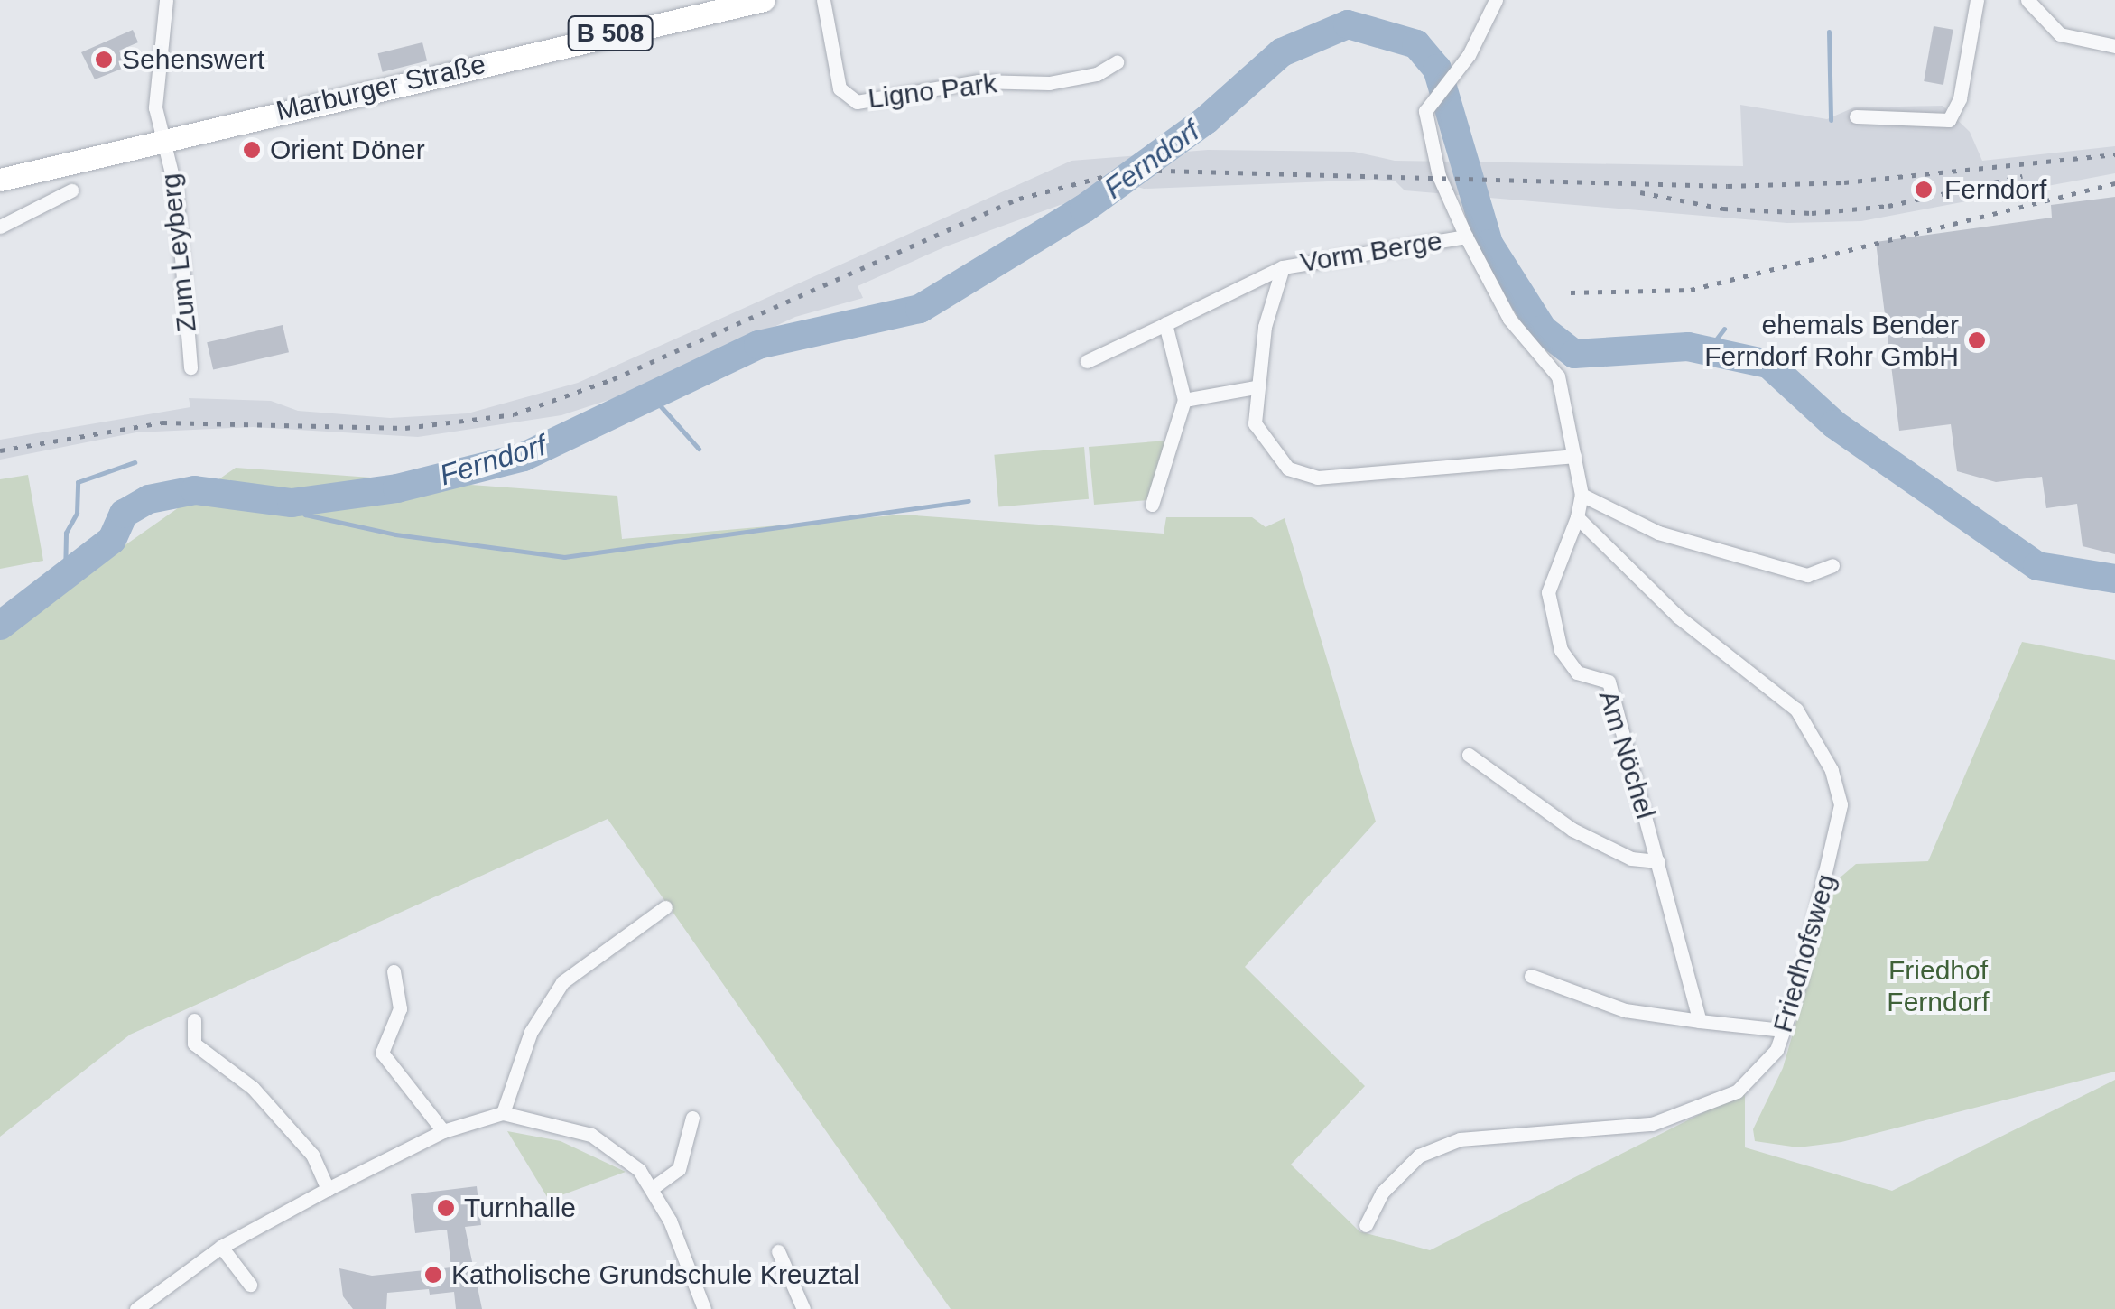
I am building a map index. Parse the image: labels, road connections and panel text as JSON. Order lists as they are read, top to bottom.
{
  "streets": {
    "main road": ["B 508", "Marburger Straße"],
    "street": [
      "Ligno Park",
      "Vorm Berge",
      "Zum Leyberg",
      "Am Nöchel",
      "Friedhofsweg"
    ]
  },
  "crossings": [
    ["Marburger Straße", "Zum Leyberg"],
    ["Am Nöchel", "Friedhofsweg"]
  ],
  "water": ["Ferndorf"],
  "parks": ["Friedhof Ferndorf"],
  "places": [
    "Sehenswert",
    "Orient Döner",
    "Ferndorf",
    "ehemals Bender Ferndorf Rohr GmbH",
    "Turnhalle",
    "Katholische Grundschule Kreuztal"
  ]
}
